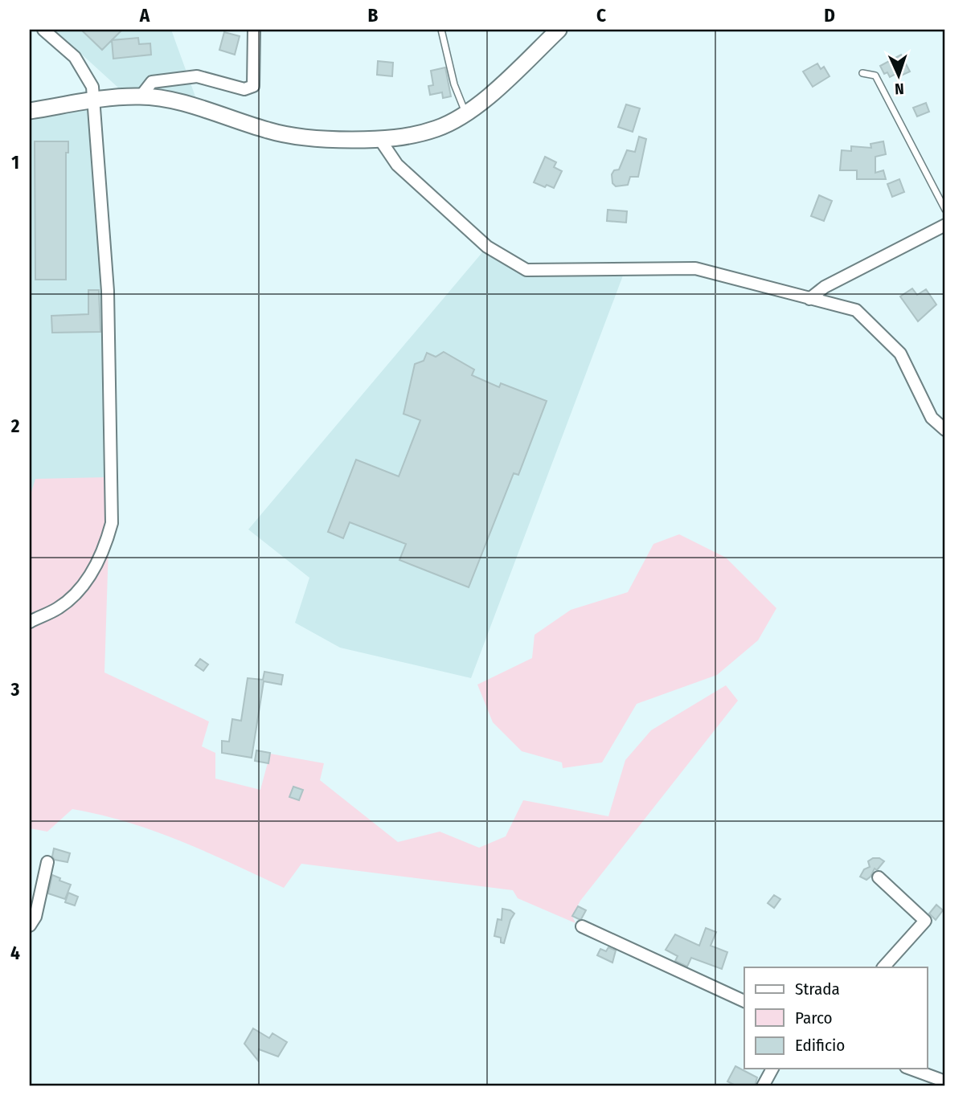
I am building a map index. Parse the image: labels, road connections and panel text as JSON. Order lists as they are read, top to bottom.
{
  "legend": ["Strada", "Parco", "Edificio"],
  "north": "bottom",
  "grid": {
    "columns": [
      "A",
      "B",
      "C",
      "D"
    ],
    "rows": [
      "1",
      "2",
      "3",
      "4"
    ]
  }
}
